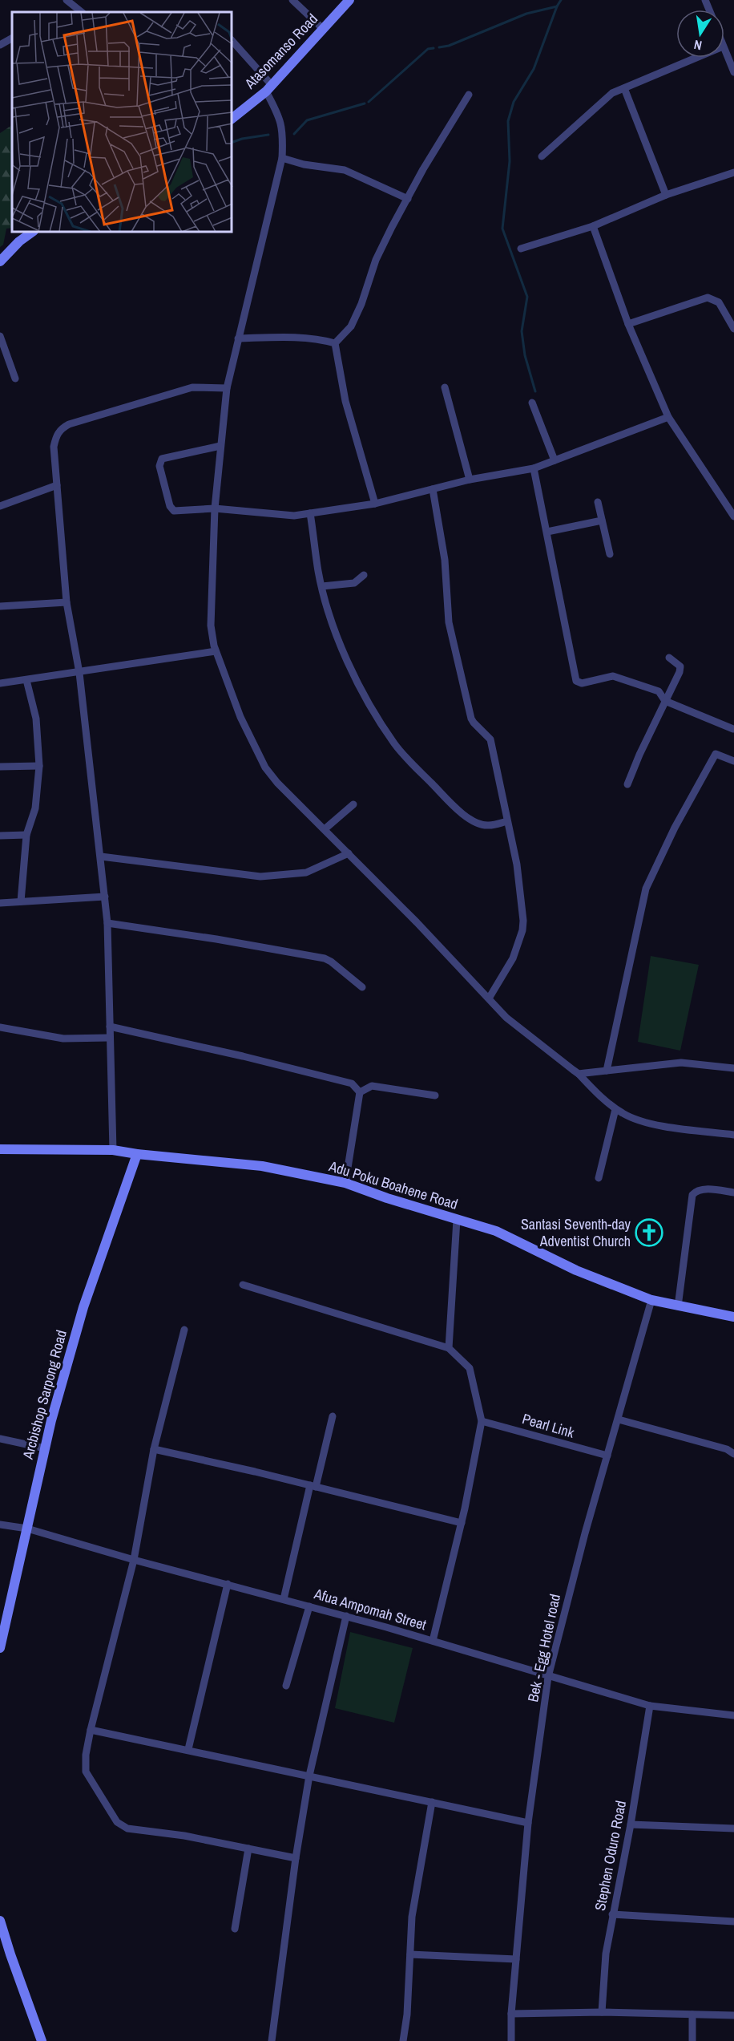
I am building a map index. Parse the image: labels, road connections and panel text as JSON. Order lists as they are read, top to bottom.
{
  "streets": {
    "street": [
      "Atasomanso Road",
      "Adu Poku Boahene Road",
      "Arcbishop Sarpong Road",
      "Pearl Link",
      "Afua Ampomah Street",
      "Bek - Egg Hotel road",
      "Stephen Oduro Road"
    ]
  },
  "crossings": [
    ["Adu Poku Boahene Road", "Arcbishop Sarpong Road"],
    ["Adu Poku Boahene Road", "Bek - Egg Hotel road"],
    ["Arcbishop Sarpong Road", "Afua Ampomah Street"],
    ["Pearl Link", "Bek - Egg Hotel road"],
    ["Afua Ampomah Street", "Bek - Egg Hotel road"],
    ["Afua Ampomah Street", "Stephen Oduro Road"]
  ],
  "places": {
    "church": ["Santasi Seventh-day Adventist Church"]
  },
  "north": "bottom"
}
